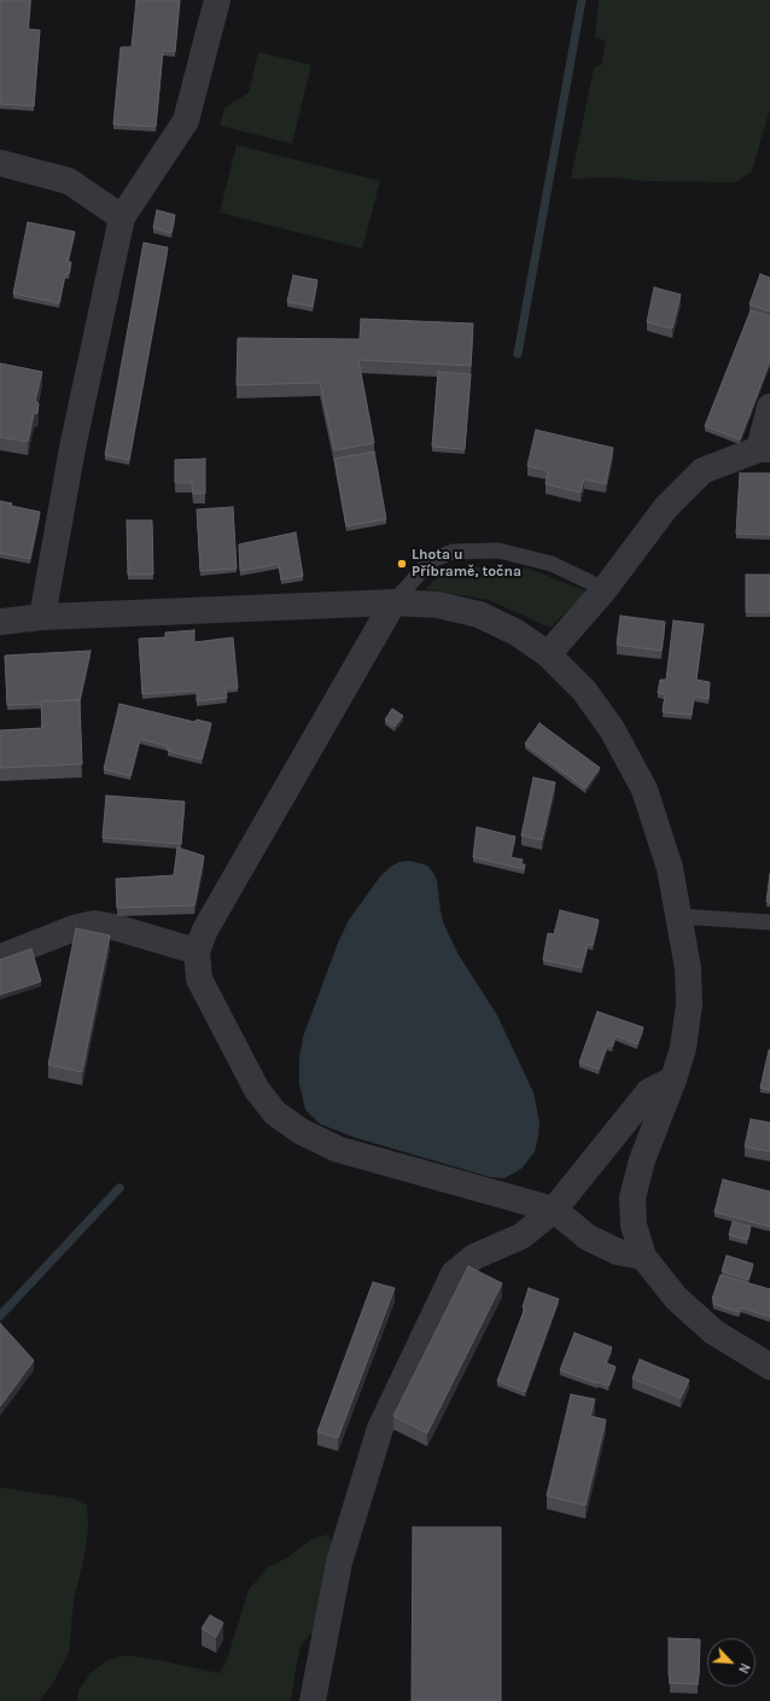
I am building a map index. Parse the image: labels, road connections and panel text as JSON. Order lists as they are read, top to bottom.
{
  "places": ["Lhota u Příbramě, točna"],
  "north": "bottom right"
}
